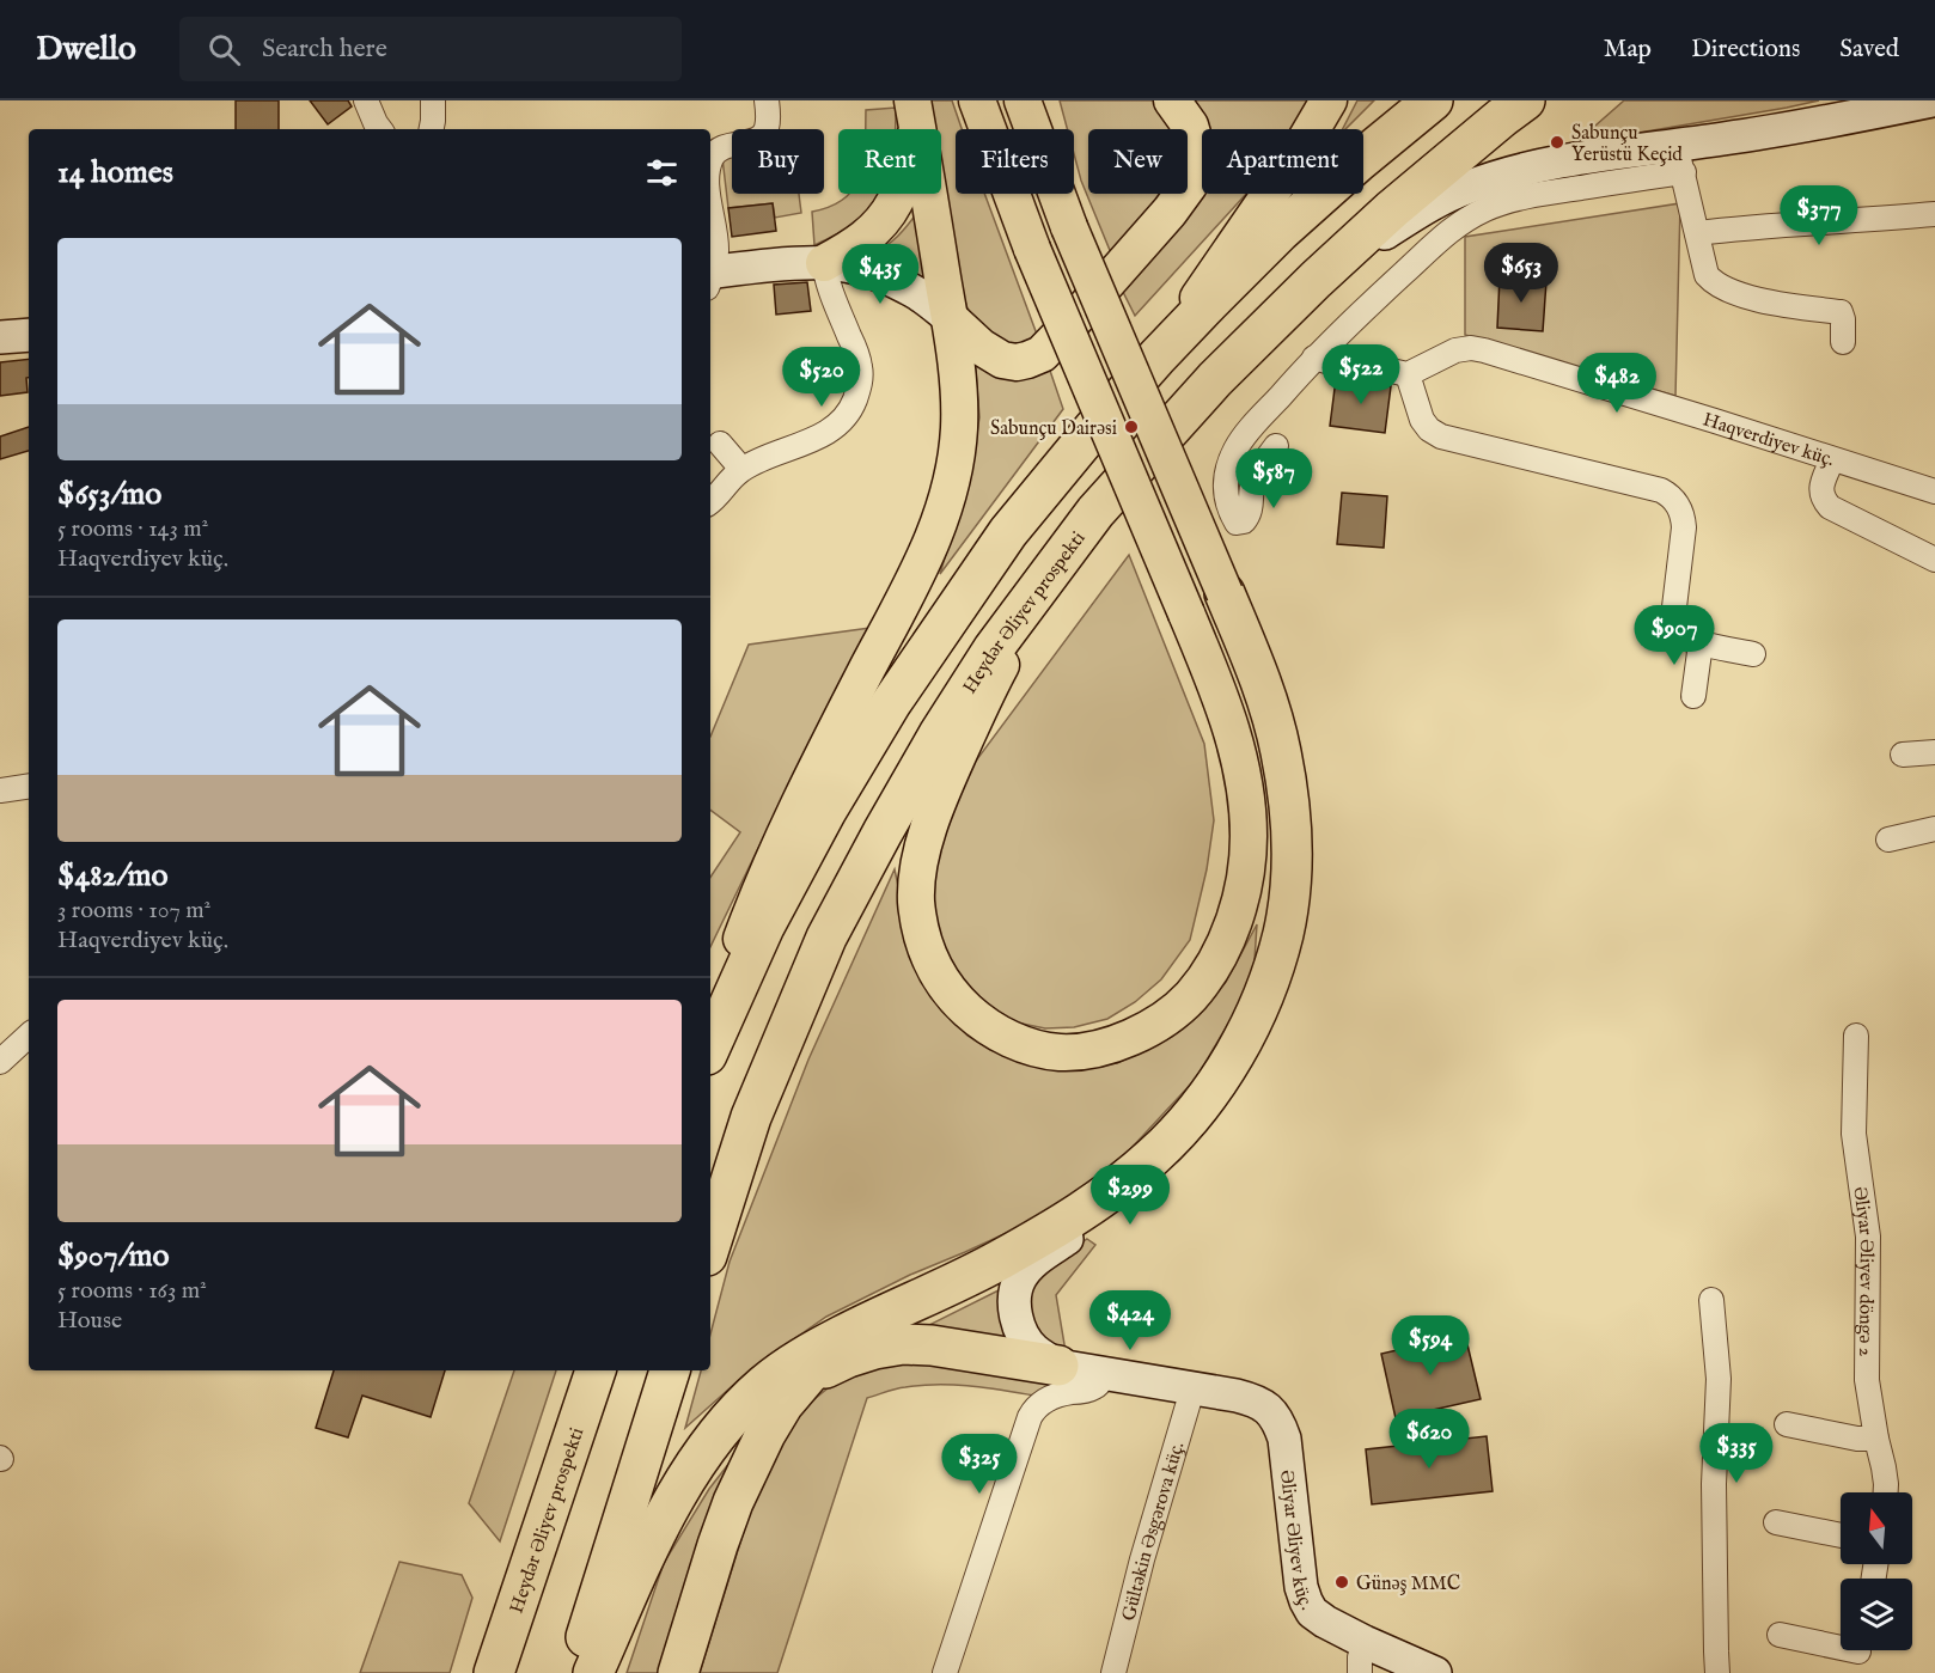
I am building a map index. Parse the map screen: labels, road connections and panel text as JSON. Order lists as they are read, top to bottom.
{
  "streets": {
    "highway": ["Heydər Əliyev prospekti"],
    "street": [
      "Haqverdiyev küç.",
      "Əliyar Əliyev döngə 2",
      "Gültəkin Əsgərova küç.",
      "Əliyar Əliyev küç."
    ]
  },
  "crossings": [
    ["Gültəkin Əsgərova küç.", "Əliyar Əliyev küç."]
  ],
  "places": ["Sabunçu Yerüstü Keçid", "Sabunçu Dairəsi", "Günəş MMC"],
  "north": "top",
  "page": {
    "header": "Dwello",
    "search": "Search here",
    "nav": ["Map", "Directions", "Saved"],
    "chip": [
      "Buy",
      "Rent",
      "Filters",
      "New",
      "Apartment"
    ],
    "heading": "14 homes",
    "price": [
      "$377",
      "$653",
      "$435",
      "$522",
      "$520",
      "$482",
      "$587",
      "$907",
      "$299",
      "$424",
      "$594",
      "$620",
      "$335",
      "$325"
    ],
    "list": [
      {
        "name": "$653/mo",
        "note": "5 rooms · 143 m² · Haqverdiyev küç."
      },
      {
        "name": "$482/mo",
        "note": "3 rooms · 107 m² · Haqverdiyev küç."
      },
      {
        "name": "$907/mo",
        "note": "5 rooms · 163 m² · House"
      }
    ]
  }
}
